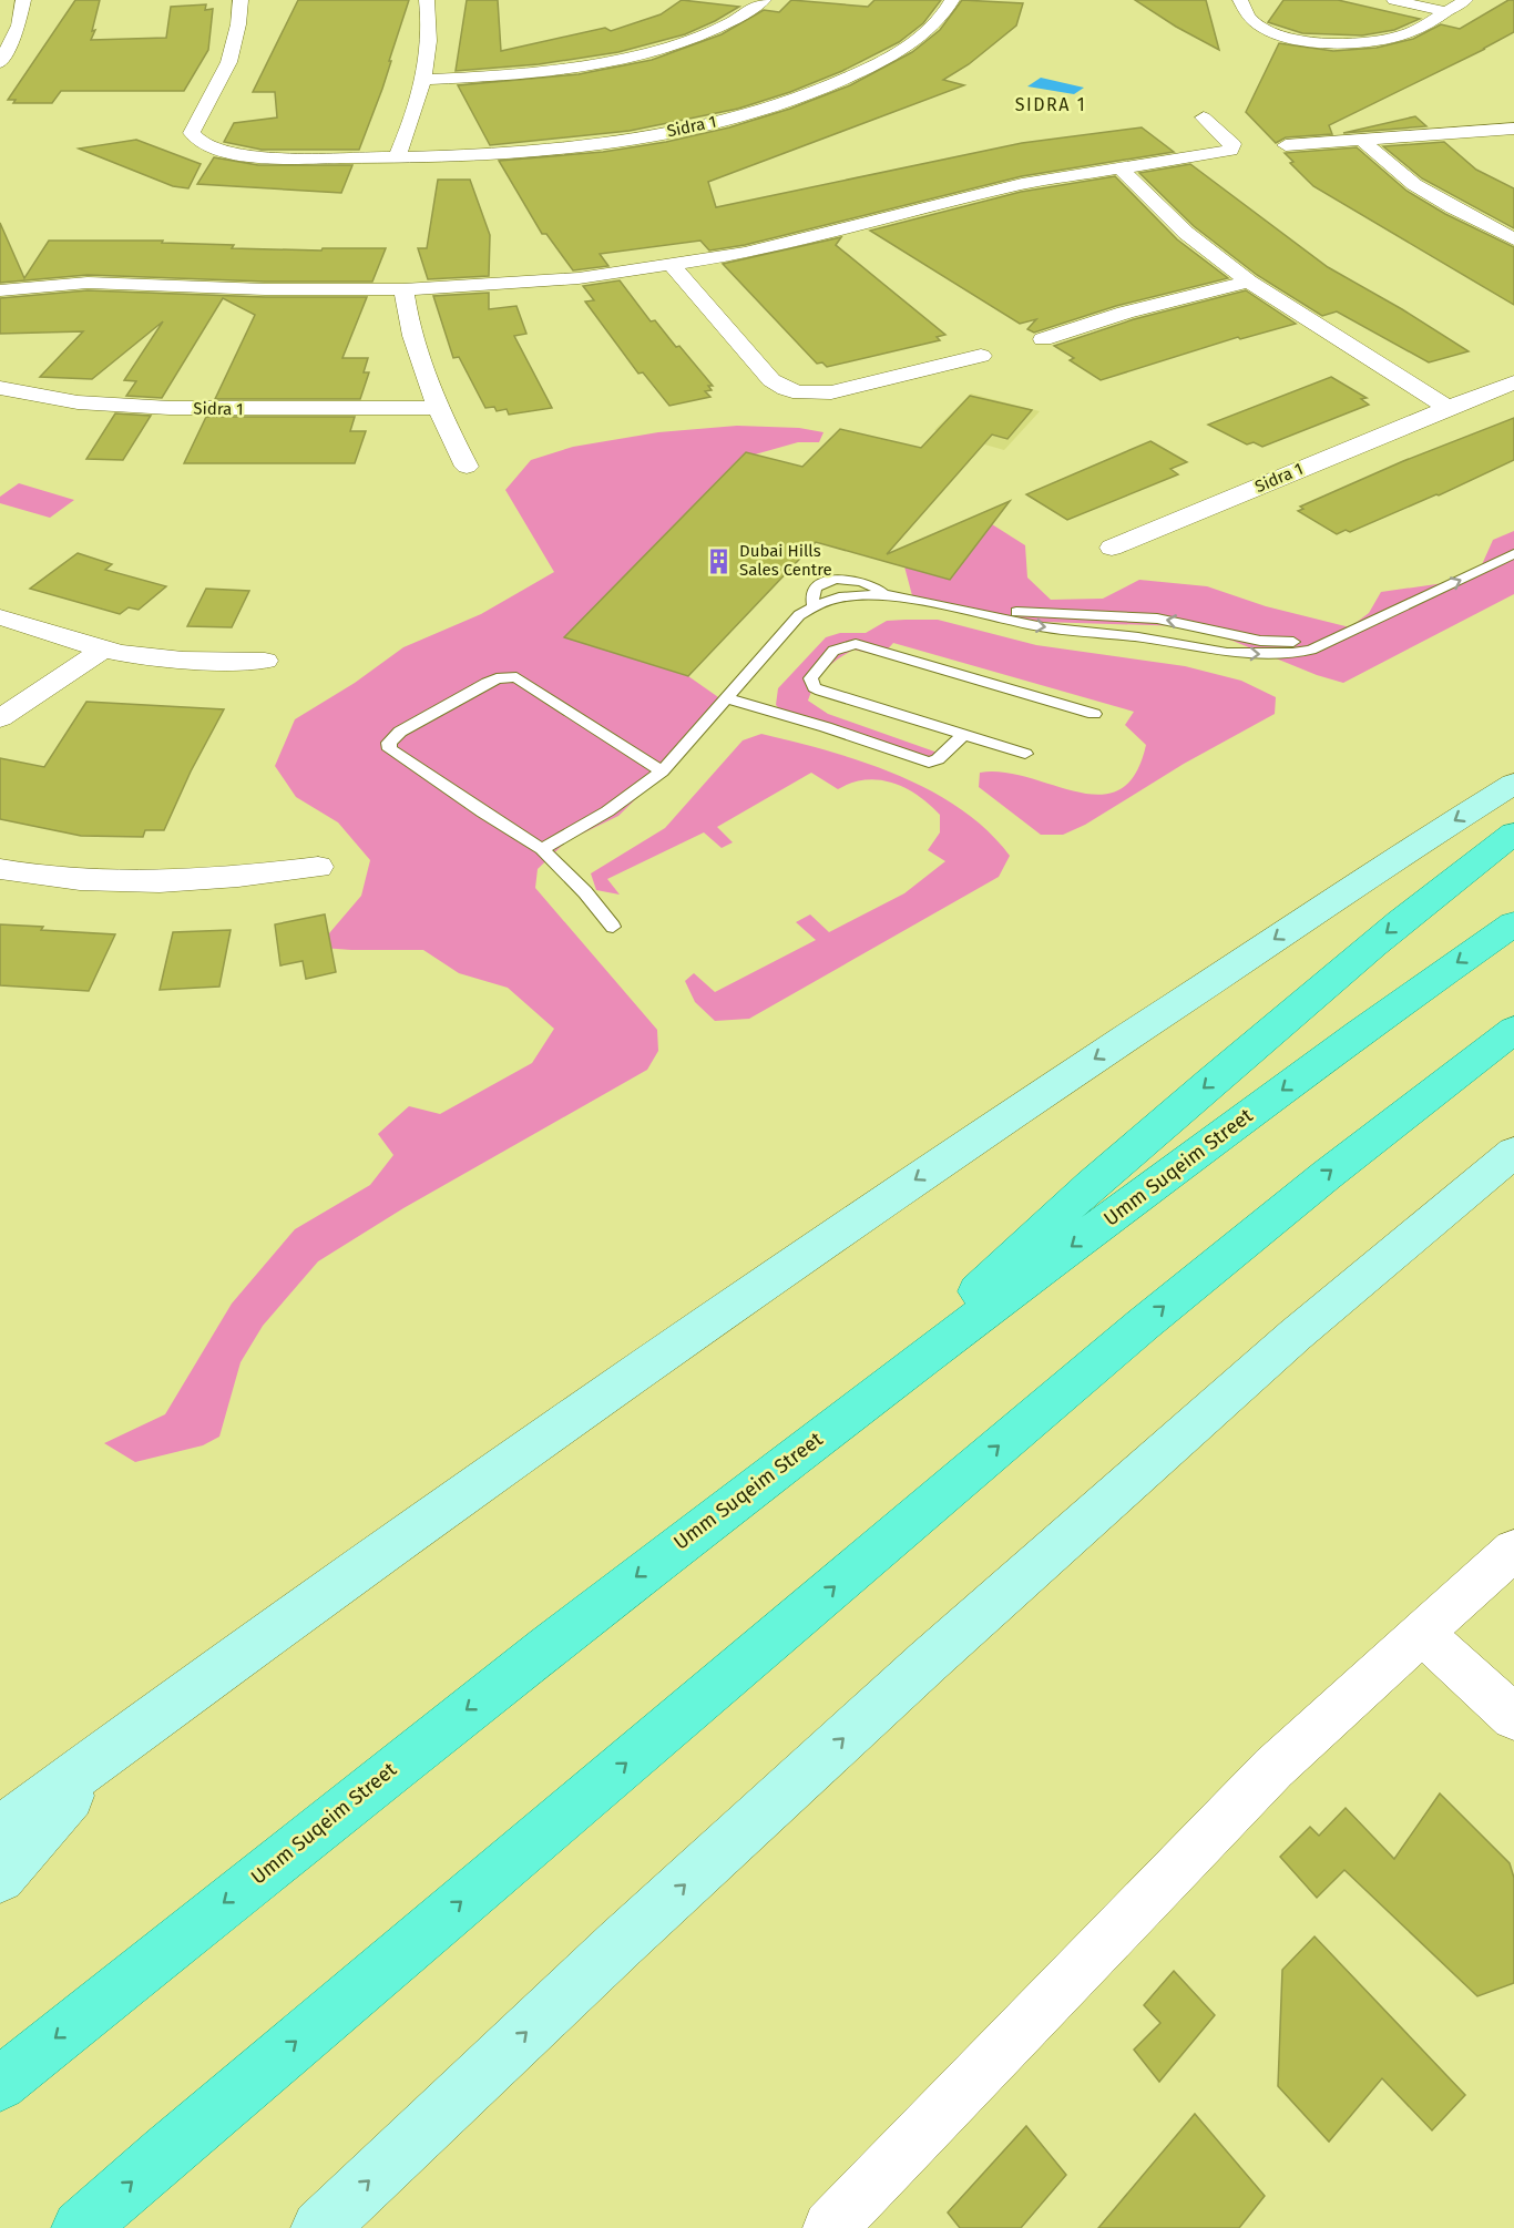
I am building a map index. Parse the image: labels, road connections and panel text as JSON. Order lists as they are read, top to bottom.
{
  "streets": {
    "main road": ["Umm Suqeim Street"],
    "street": ["Sidra 1"]
  },
  "districts": ["SIDRA 1"],
  "places": {
    "building": ["Dubai Hills Sales Centre"]
  }
}
